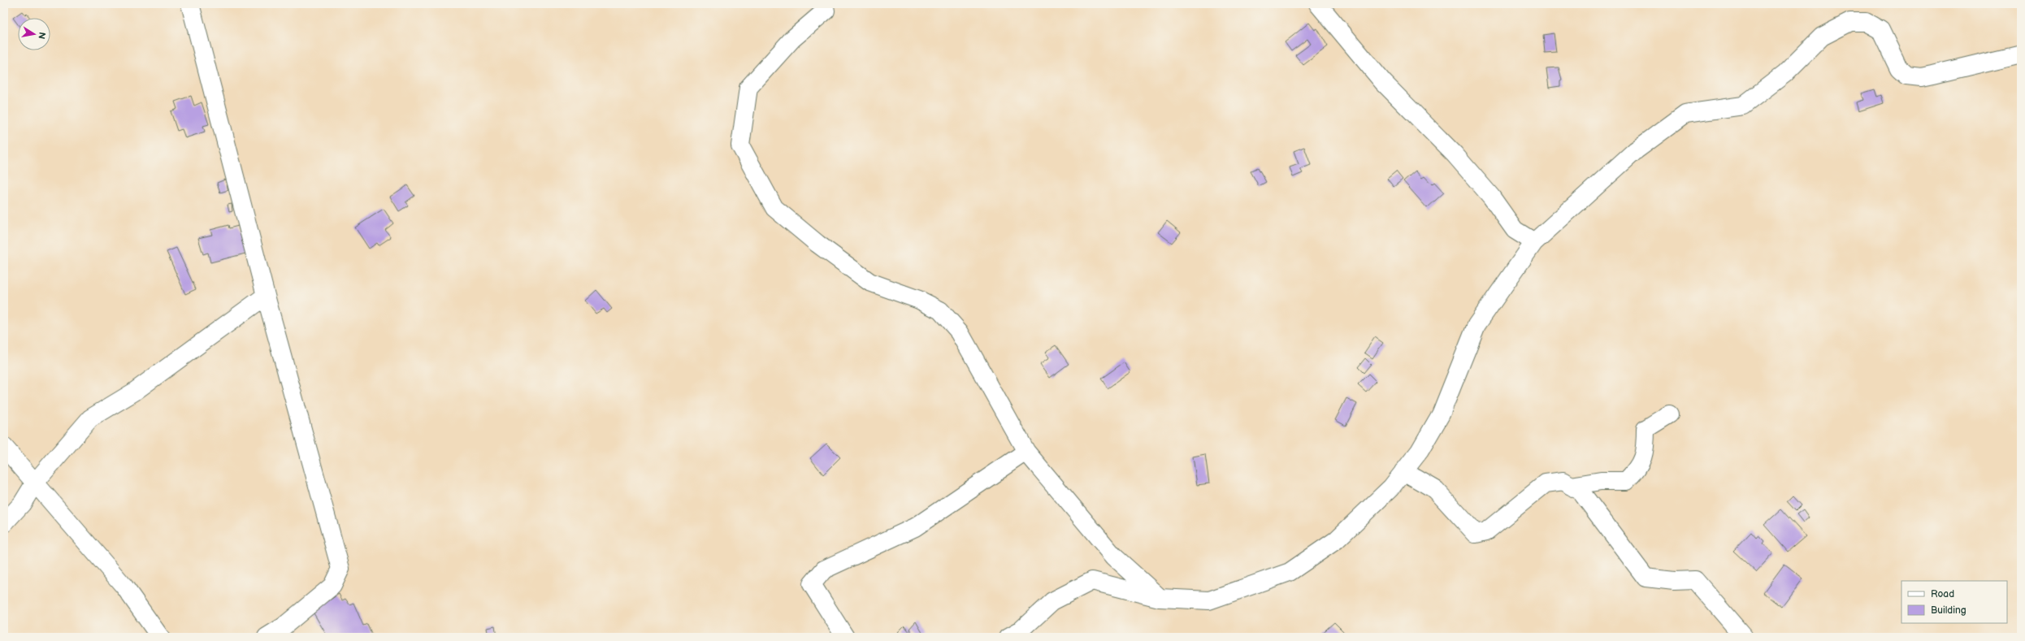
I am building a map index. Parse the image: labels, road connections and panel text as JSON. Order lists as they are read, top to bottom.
{
  "legend": ["Road", "Building"],
  "north": "right"
}
